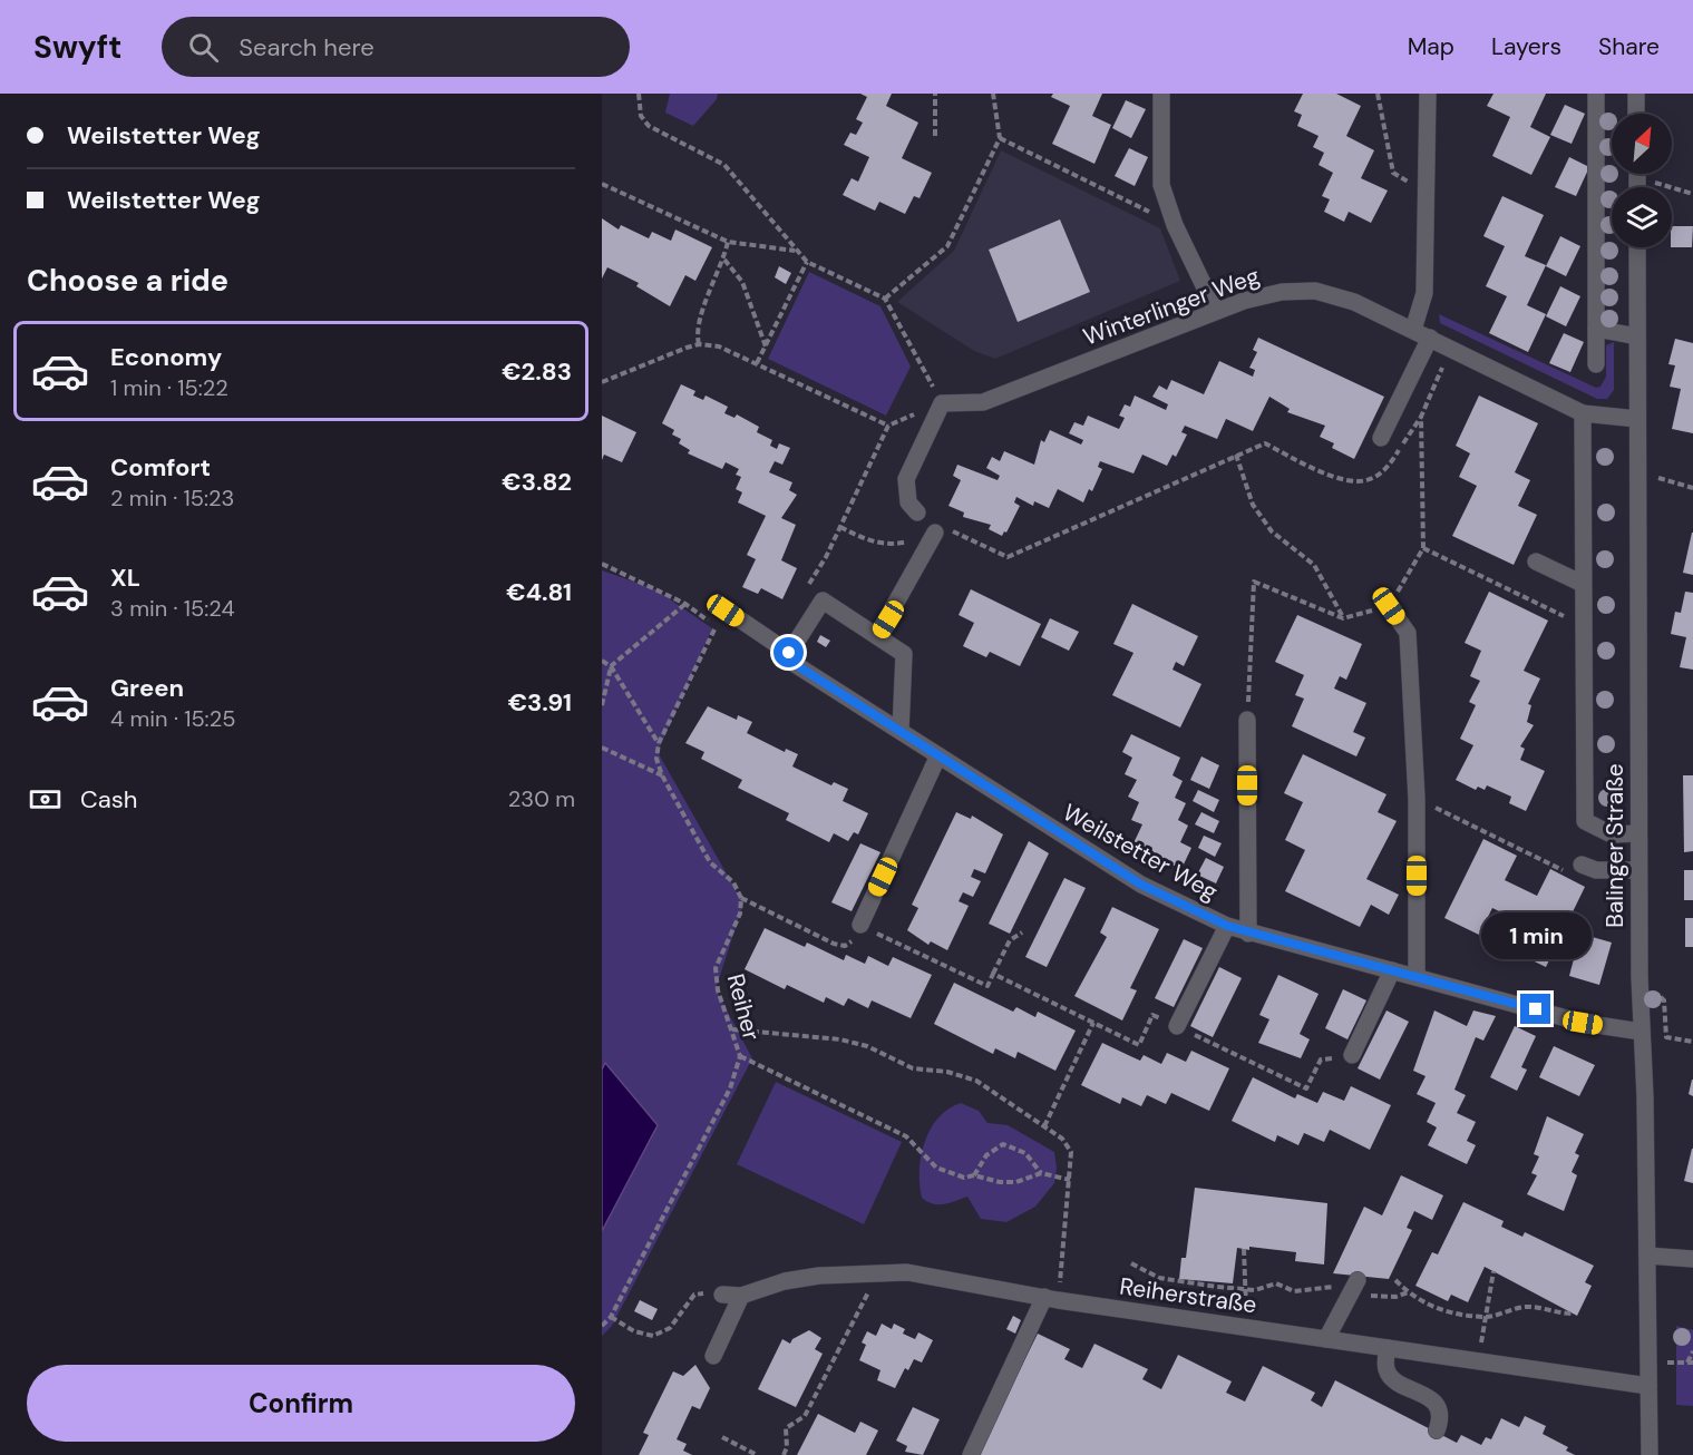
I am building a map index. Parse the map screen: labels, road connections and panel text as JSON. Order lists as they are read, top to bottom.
{
  "streets": {
    "street": [
      "Winterlinger Weg",
      "Balinger Straße",
      "Weilstetter Weg",
      "Reiherstraße"
    ],
    "path": ["Reiher"]
  },
  "crossings": [
    ["Winterlinger Weg", "Balinger Straße"],
    ["Balinger Straße", "Weilstetter Weg"],
    ["Balinger Straße", "Reiherstraße"]
  ],
  "north": "top right",
  "page": {
    "header": "Swyft",
    "search": "Search here",
    "nav": ["Map", "Layers", "Share"],
    "banner": ["Weilstetter Weg", "Weilstetter Weg"],
    "heading": "Choose a ride",
    "list": [
      {
        "name": "Economy",
        "note": "1 min · 15:22",
        "value": "€2.83"
      },
      {
        "name": "Comfort",
        "note": "2 min · 15:23",
        "value": "€3.82"
      },
      {
        "name": "XL",
        "note": "3 min · 15:24",
        "value": "€4.81"
      },
      {
        "name": "Green",
        "note": "4 min · 15:25",
        "value": "€3.91"
      }
    ],
    "pay": ["Cash", "230 m"],
    "bubble": "1 min",
    "buttons": "Confirm"
  }
}
